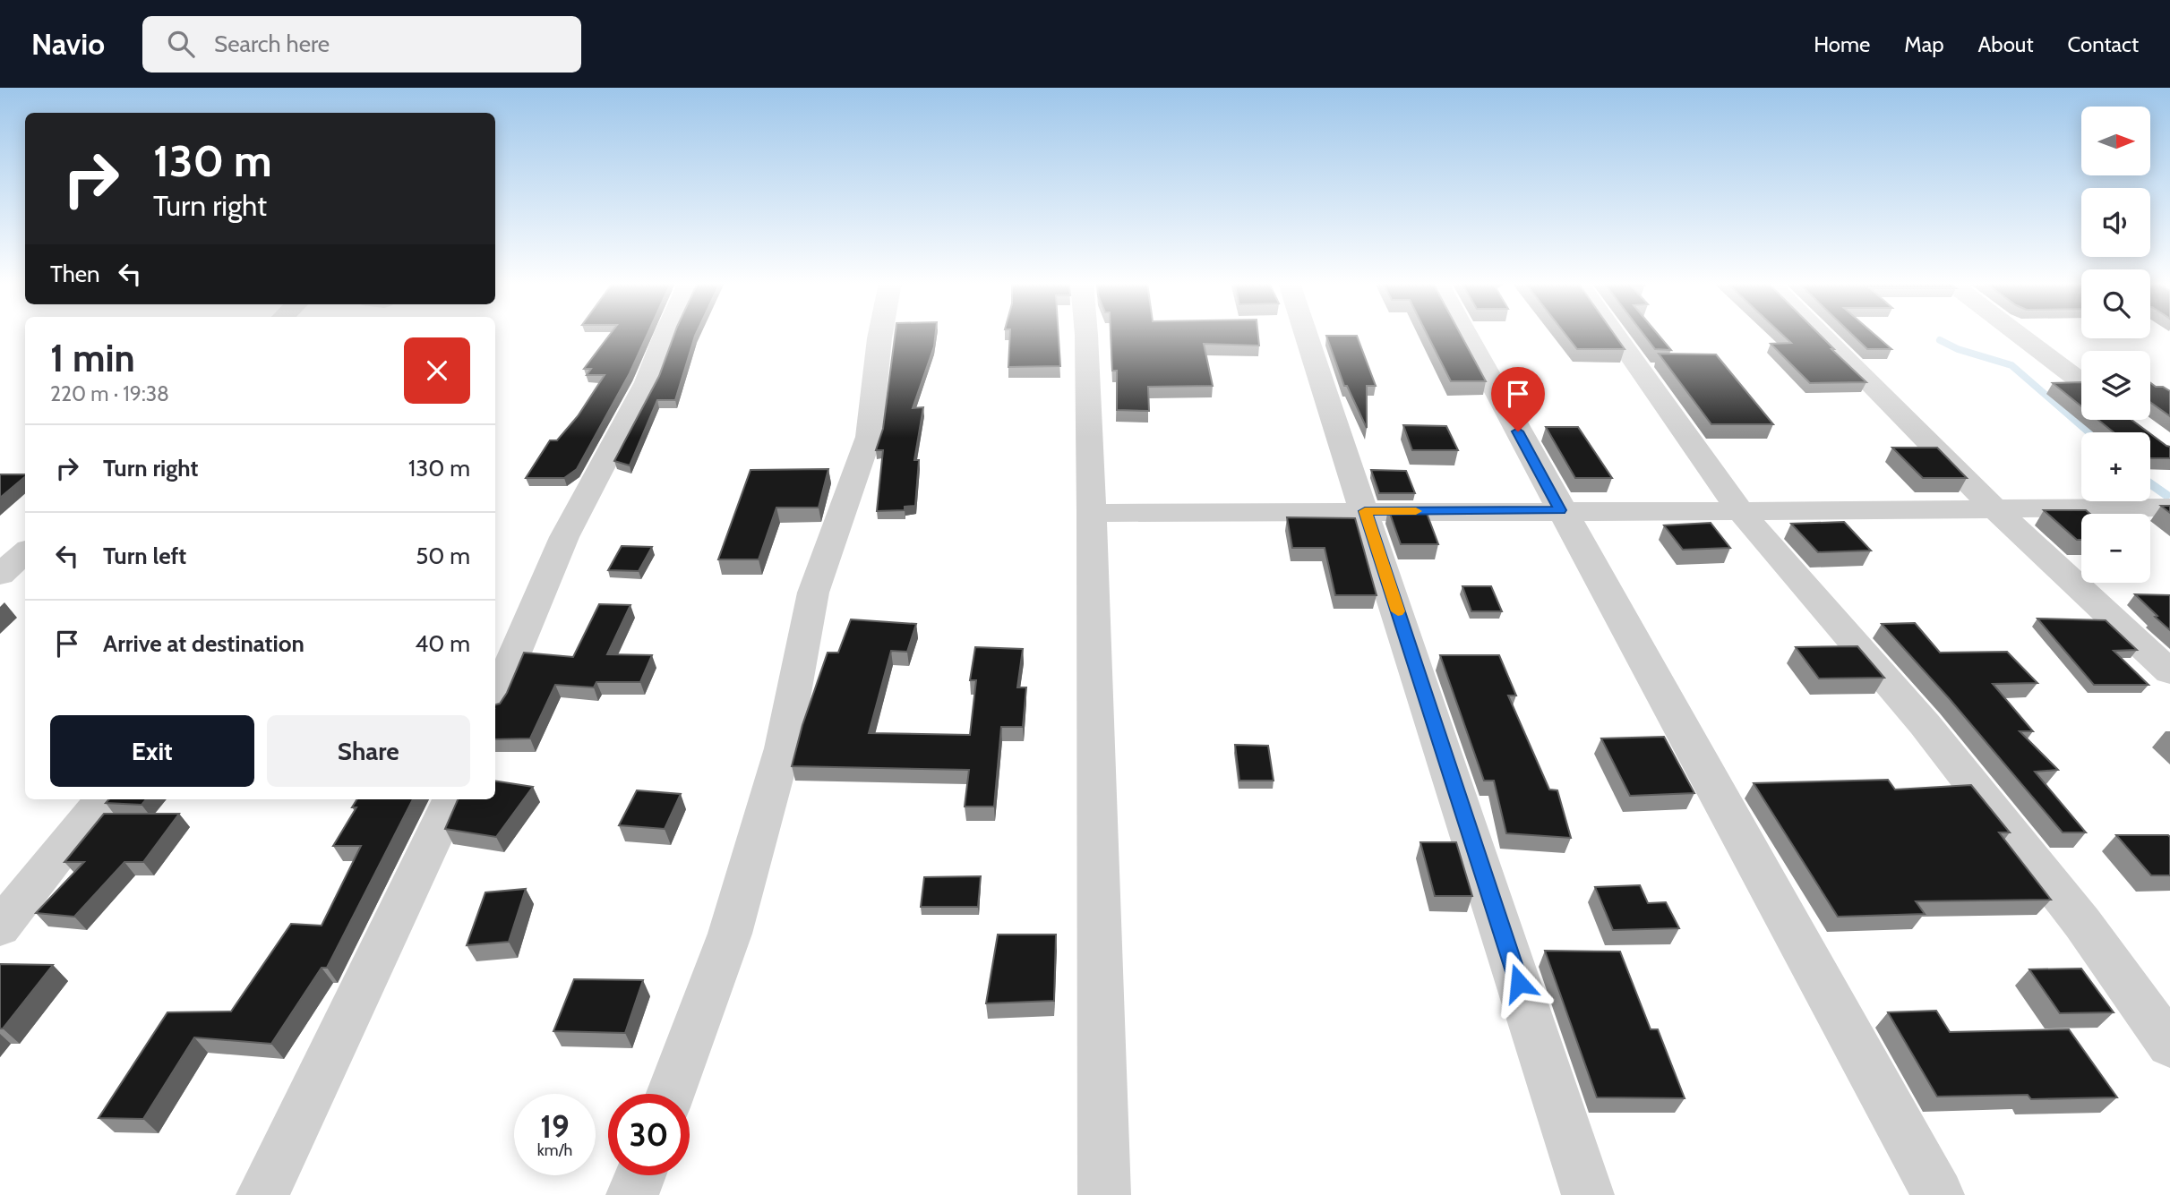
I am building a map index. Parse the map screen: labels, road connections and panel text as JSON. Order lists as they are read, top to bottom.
{
  "north": "right",
  "page": {
    "header": "Navio",
    "search": "Search here",
    "nav": [
      "Home",
      "Map",
      "About",
      "Contact"
    ],
    "map_buttons": ["+", "−"],
    "turn": ["130 m", "Turn right"],
    "then": "Then",
    "heading": ["1 min", "220 m · 19:38"],
    "list": [
      {
        "name": "Turn right",
        "value": "130 m"
      },
      {
        "name": "Turn left",
        "value": "50 m"
      },
      {
        "name": "Arrive at destination",
        "value": "40 m"
      }
    ],
    "buttons": ["Exit", "Share"],
    "speed": "19 km/h",
    "limit": "30"
  }
}
